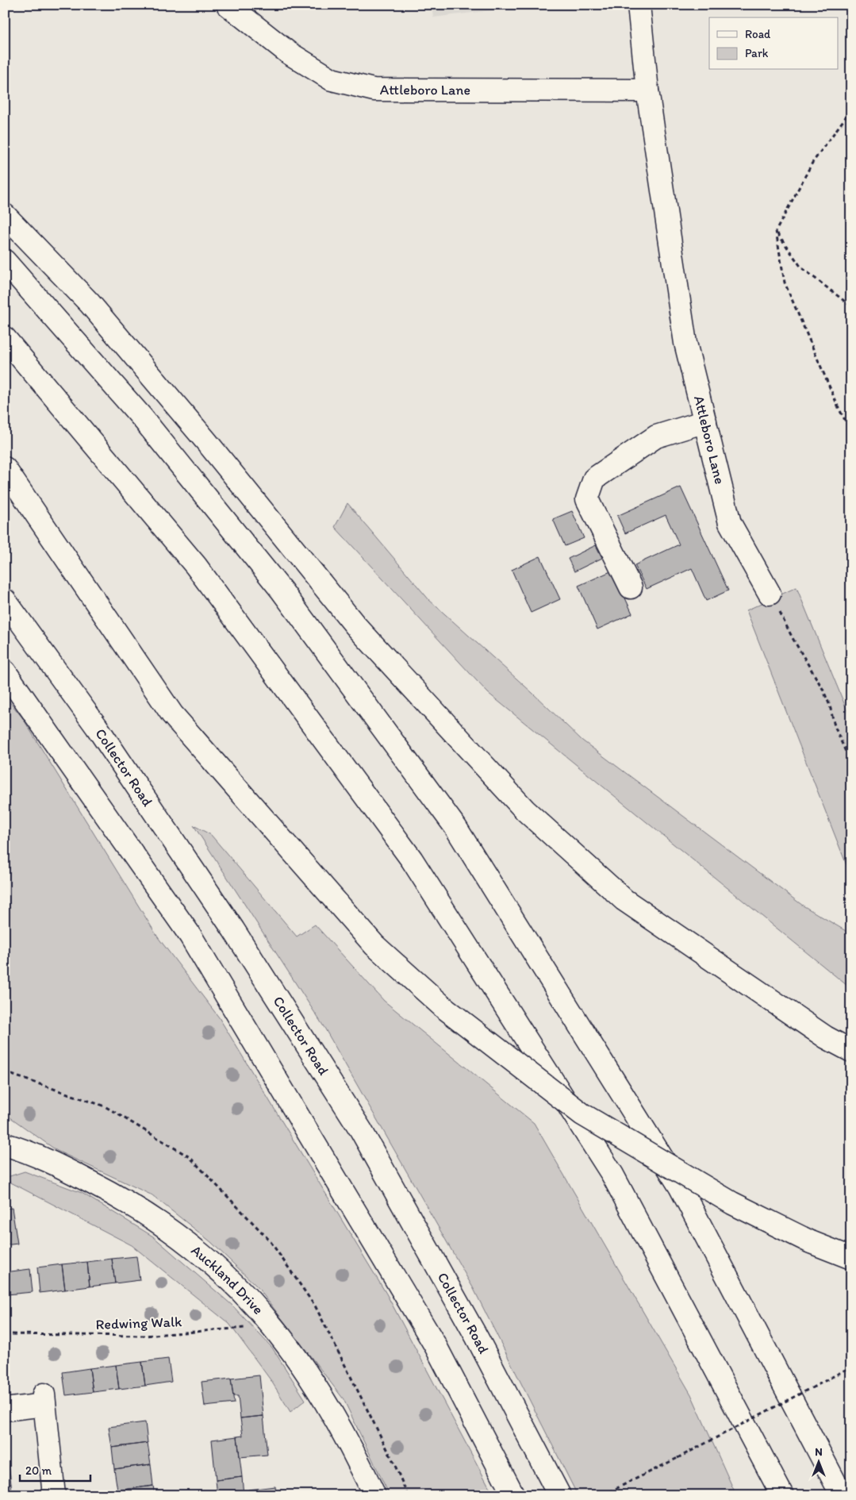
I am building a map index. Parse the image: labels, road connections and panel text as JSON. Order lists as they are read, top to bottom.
{
  "streets": {
    "main road": ["Attleboro Lane", "Collector Road", "Auckland Drive"],
    "path": ["Redwing Walk"]
  },
  "crossings": [
    ["Auckland Drive", "Redwing Walk"]
  ],
  "legend": ["Road", "Park"],
  "scale_bar": "20 m",
  "north": "top"
}
